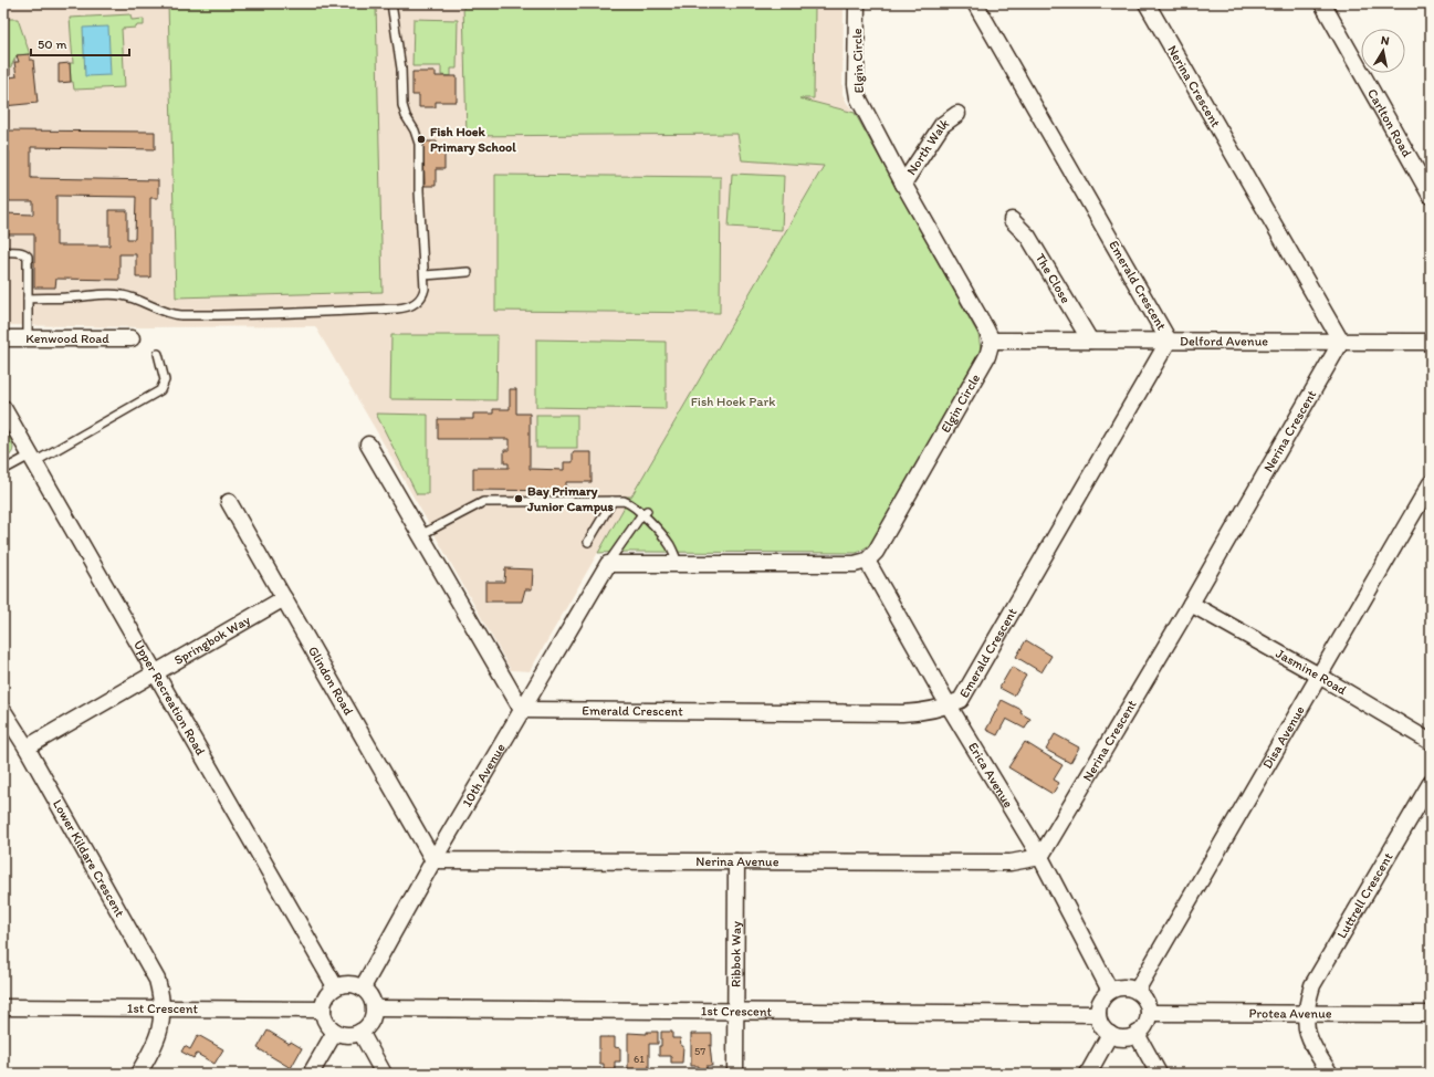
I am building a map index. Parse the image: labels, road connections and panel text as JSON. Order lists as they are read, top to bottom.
{
  "streets": {
    "street": [
      "Elgin Circle",
      "Nerina Crescent",
      "Carlton Road",
      "North Walk",
      "The Close",
      "Emerald Crescent",
      "Kenwood Road",
      "Delford Avenue",
      "Springbok Way",
      "Jasmine Road",
      "Glindon Road",
      "Upper Recreation Road",
      "Disa Avenue",
      "10th Avenue",
      "Erica Avenue",
      "Lower Kildare Crescent",
      "Nerina Avenue",
      "Luttrell Crescent",
      "Ribbok Way",
      "1st Crescent",
      "Protea Avenue"
    ]
  },
  "crossings": [
    ["Elgin Circle", "North Walk"],
    ["Elgin Circle", "Delford Avenue"],
    ["Elgin Circle", "Erica Avenue"],
    ["Nerina Crescent", "Delford Avenue"],
    ["Nerina Crescent", "Jasmine Road"],
    ["Nerina Crescent", "Erica Avenue"],
    ["Nerina Crescent", "Nerina Avenue"],
    ["The Close", "Delford Avenue"],
    ["Emerald Crescent", "Delford Avenue"],
    ["Emerald Crescent", "10th Avenue"],
    ["Emerald Crescent", "Erica Avenue"],
    ["Springbok Way", "Glindon Road"],
    ["Springbok Way", "Upper Recreation Road"],
    ["Springbok Way", "Lower Kildare Crescent"],
    ["Jasmine Road", "Disa Avenue"],
    ["Glindon Road", "10th Avenue"],
    ["Glindon Road", "Nerina Avenue"],
    ["Upper Recreation Road", "10th Avenue"],
    ["Upper Recreation Road", "1st Crescent"],
    ["Disa Avenue", "Erica Avenue"],
    ["Disa Avenue", "1st Crescent"],
    ["Disa Avenue", "Protea Avenue"],
    ["10th Avenue", "Nerina Avenue"],
    ["10th Avenue", "1st Crescent"],
    ["Erica Avenue", "Nerina Avenue"],
    ["Erica Avenue", "1st Crescent"],
    ["Erica Avenue", "Protea Avenue"],
    ["Lower Kildare Crescent", "1st Crescent"],
    ["Nerina Avenue", "Ribbok Way"],
    ["Luttrell Crescent", "Protea Avenue"],
    ["Ribbok Way", "1st Crescent"],
    ["1st Crescent", "Protea Avenue"]
  ],
  "parks": ["Fish Hoek Park"],
  "places": ["Fish Hoek Primary School", "Bay Primary Junior Campus"],
  "house_numbers": ["57", "61"],
  "scale_bar": "50 m",
  "north": "top"
}
